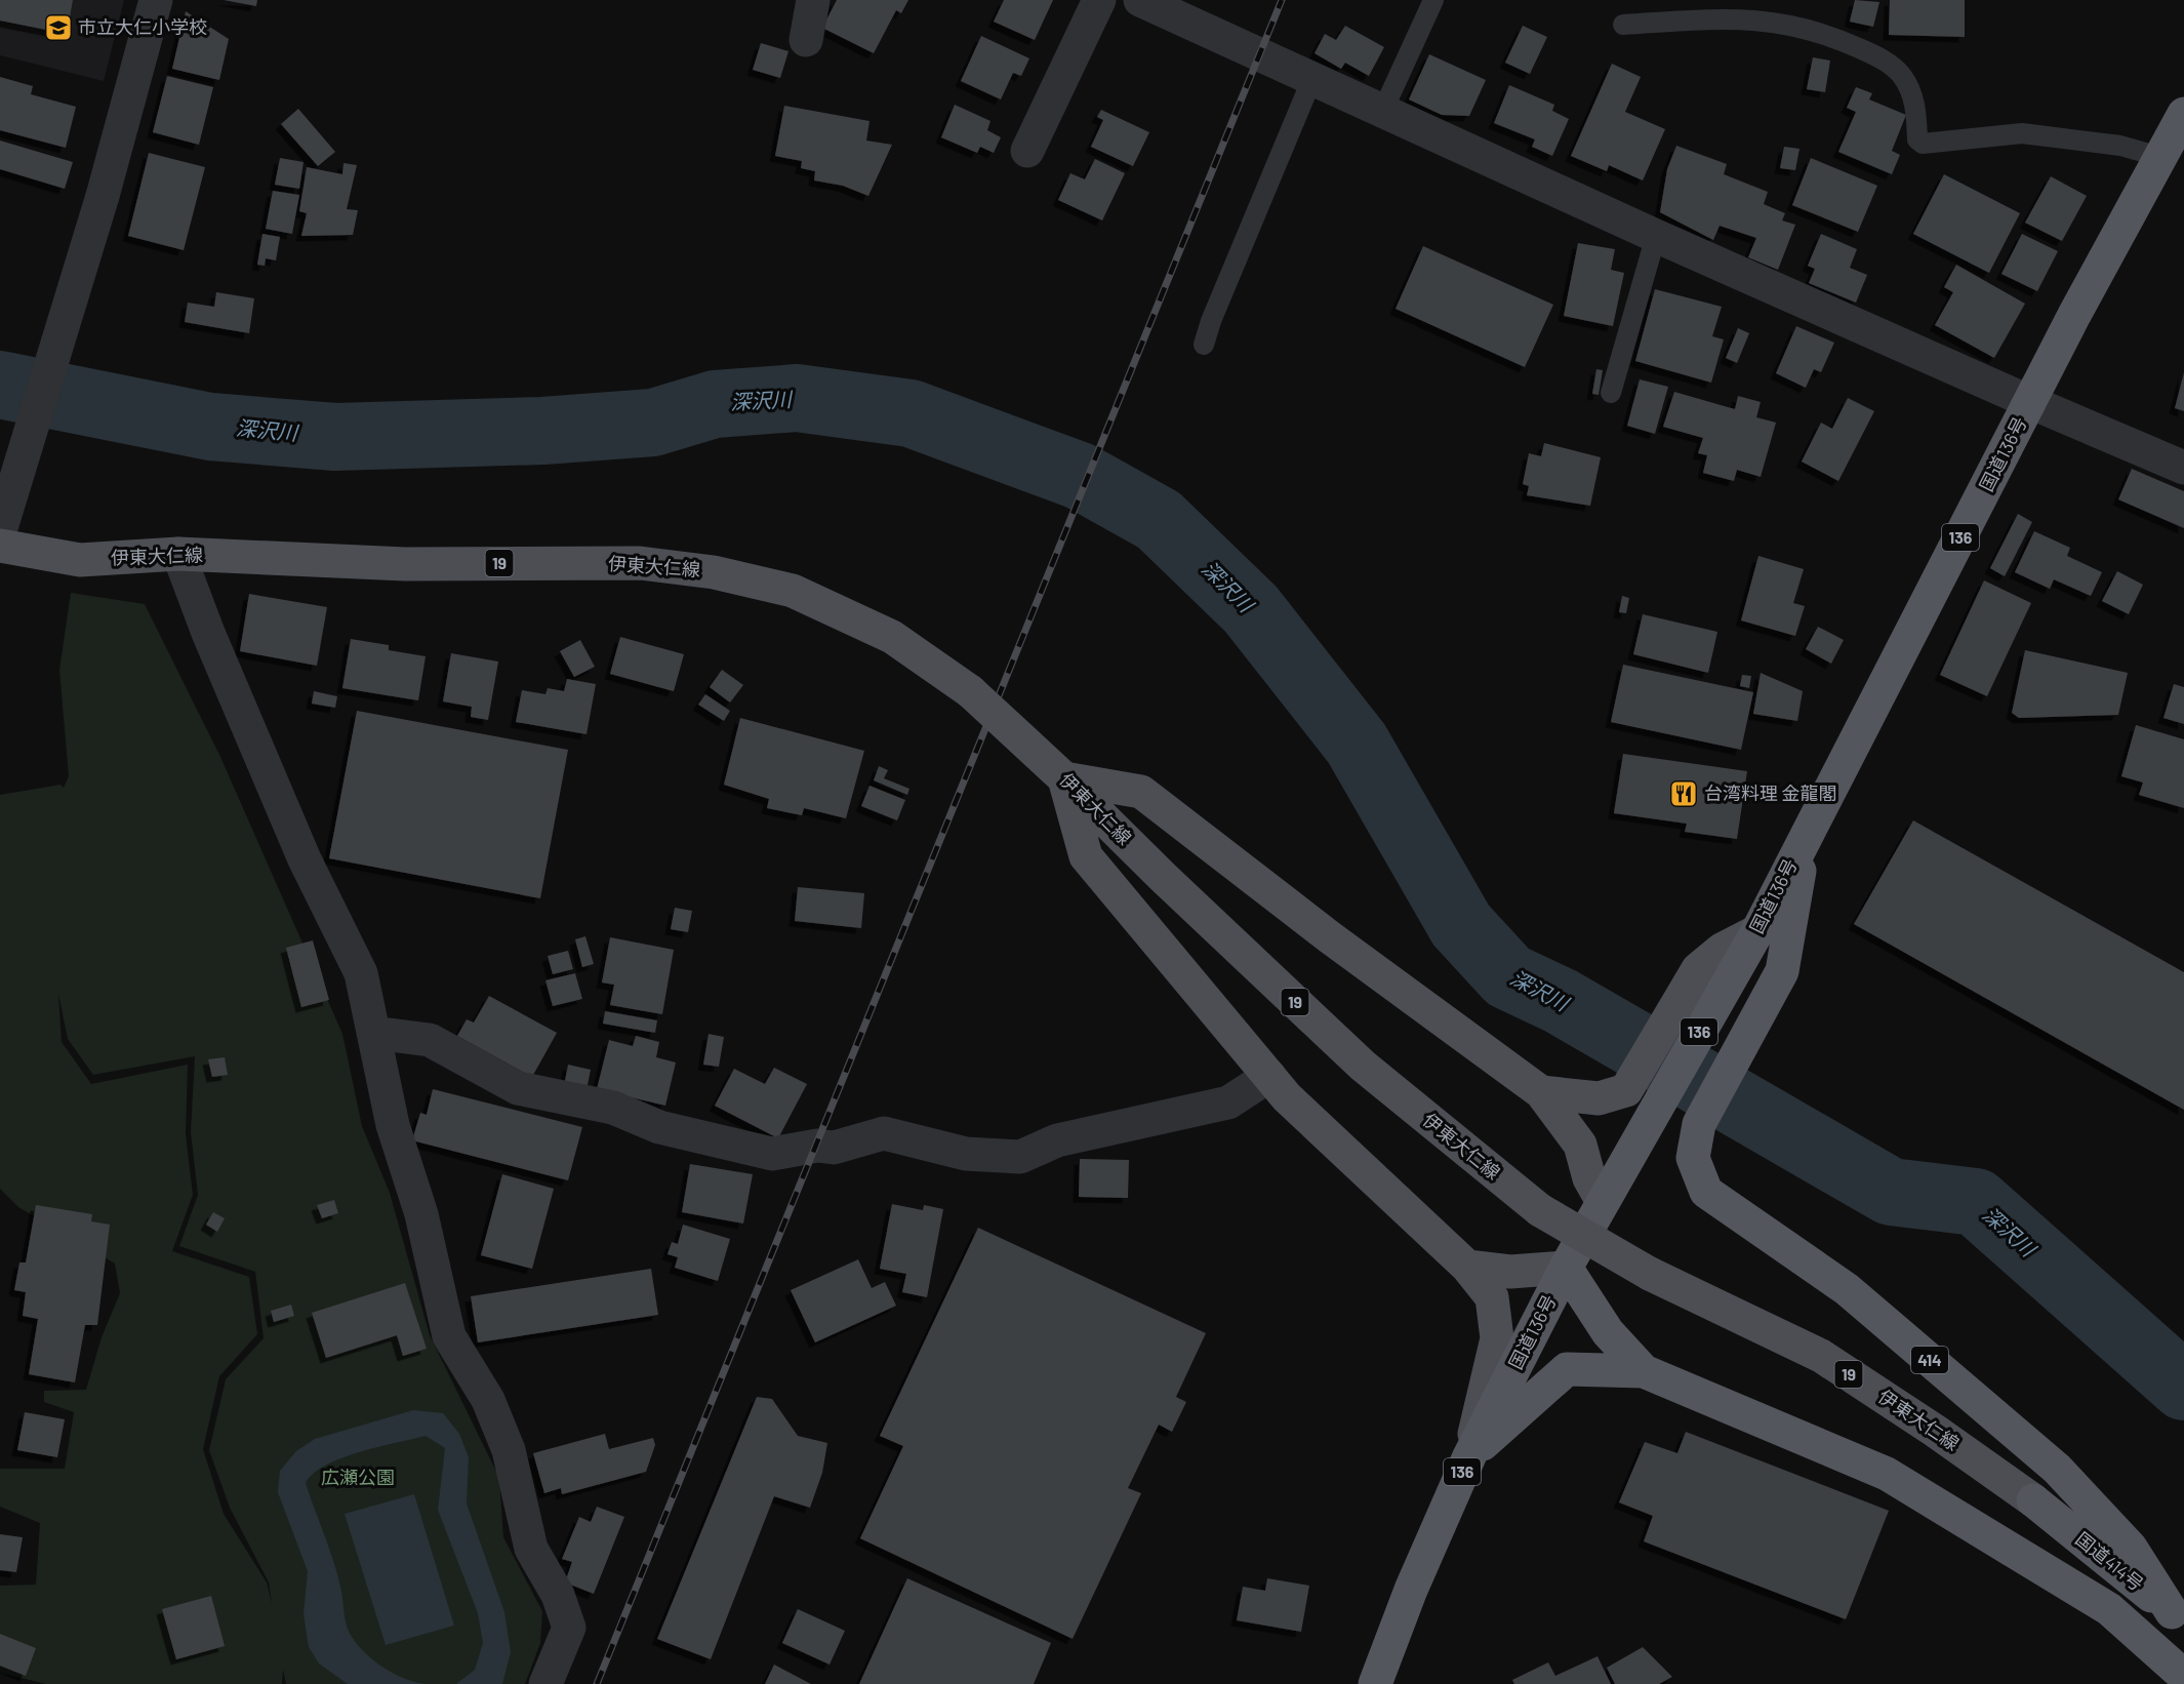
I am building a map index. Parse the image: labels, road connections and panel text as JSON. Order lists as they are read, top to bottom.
{
  "streets": {
    "highway": [
      "国道136号",
      "136",
      "414",
      "国道414号"
    ],
    "main road": ["伊東大仁線", "19"]
  },
  "crossings": [
    ["国道136号", "414"],
    ["伊東大仁線", "国道414号"],
    ["414", "国道414号"]
  ],
  "water": ["深沢川"],
  "parks": ["広瀬公園"],
  "places": {
    "school or university": ["市立大仁小学校"],
    "restaurant": ["台湾料理 金龍閣"]
  }
}
